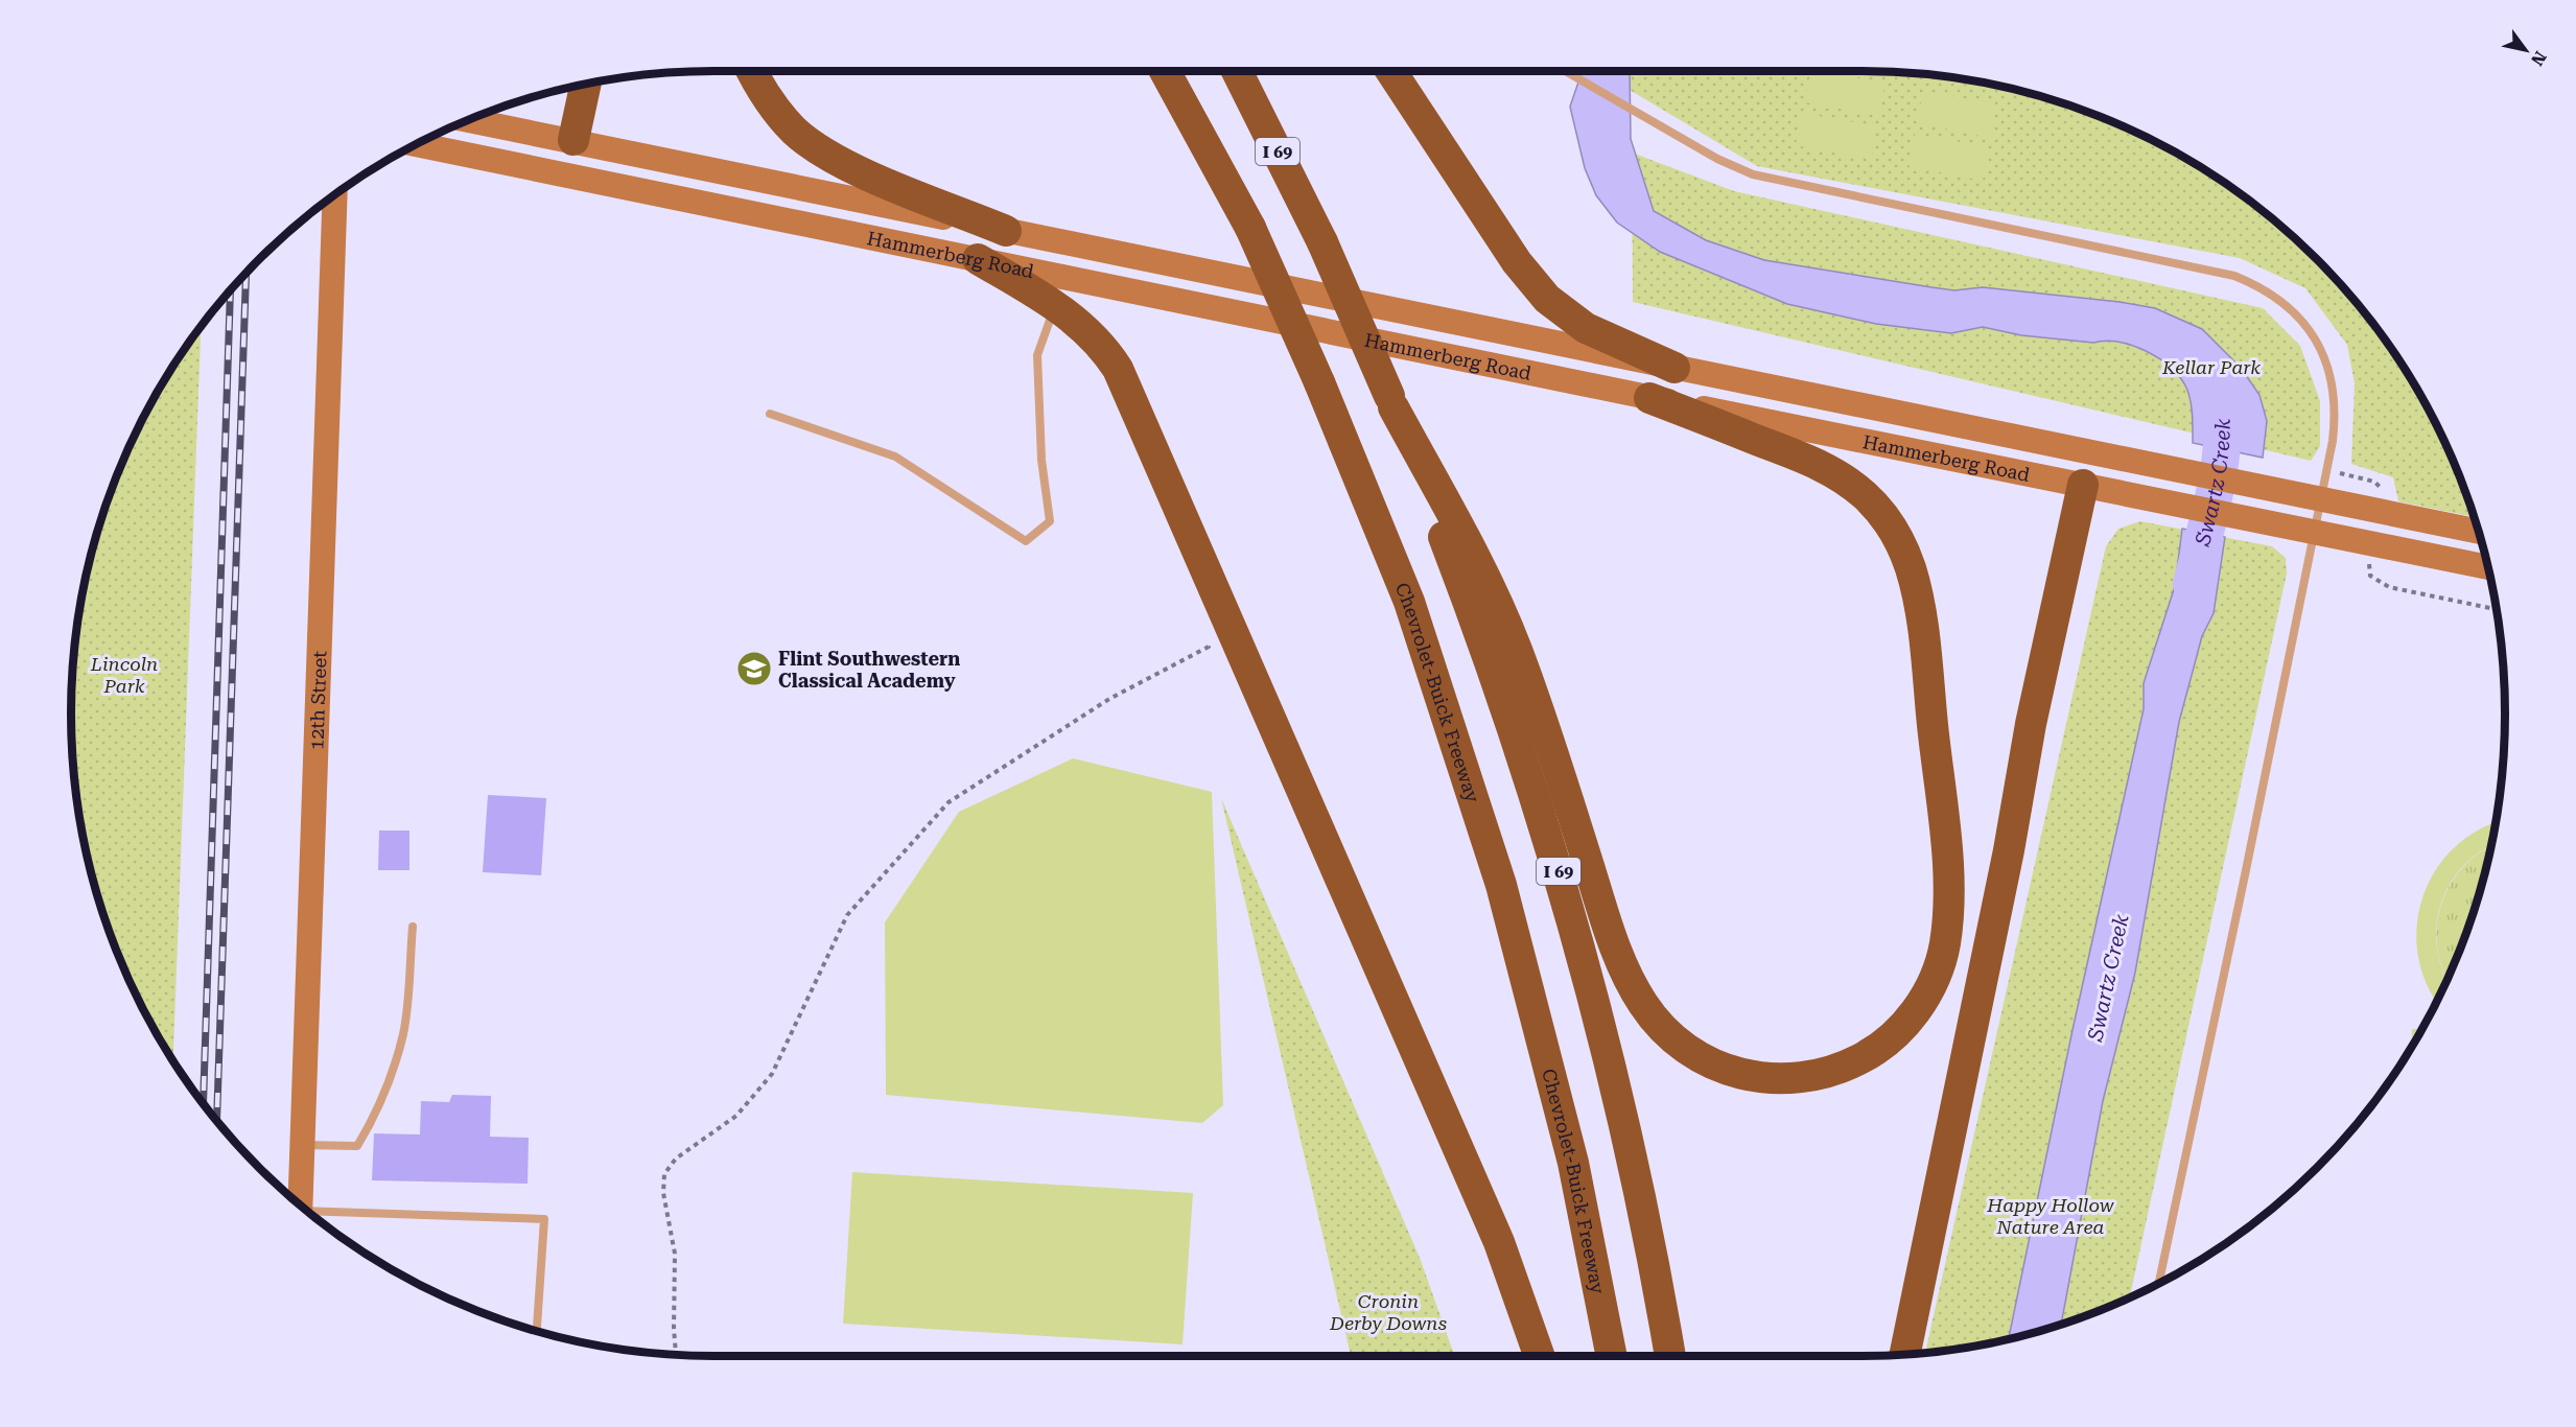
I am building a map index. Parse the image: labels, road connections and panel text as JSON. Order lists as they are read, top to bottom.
{
  "streets": {
    "highway": ["I 69", "Chevrolet-Buick Freeway"],
    "street": ["Hammerberg Road", "12th Street"]
  },
  "water": ["Swartz Creek"],
  "parks": [
    "Kellar Park",
    "Lincoln Park",
    "Happy Hollow Nature Area",
    "Cronin Derby Downs"
  ],
  "places": {
    "school or university": ["Flint Southwestern Classical Academy"]
  },
  "north": "bottom right"
}
